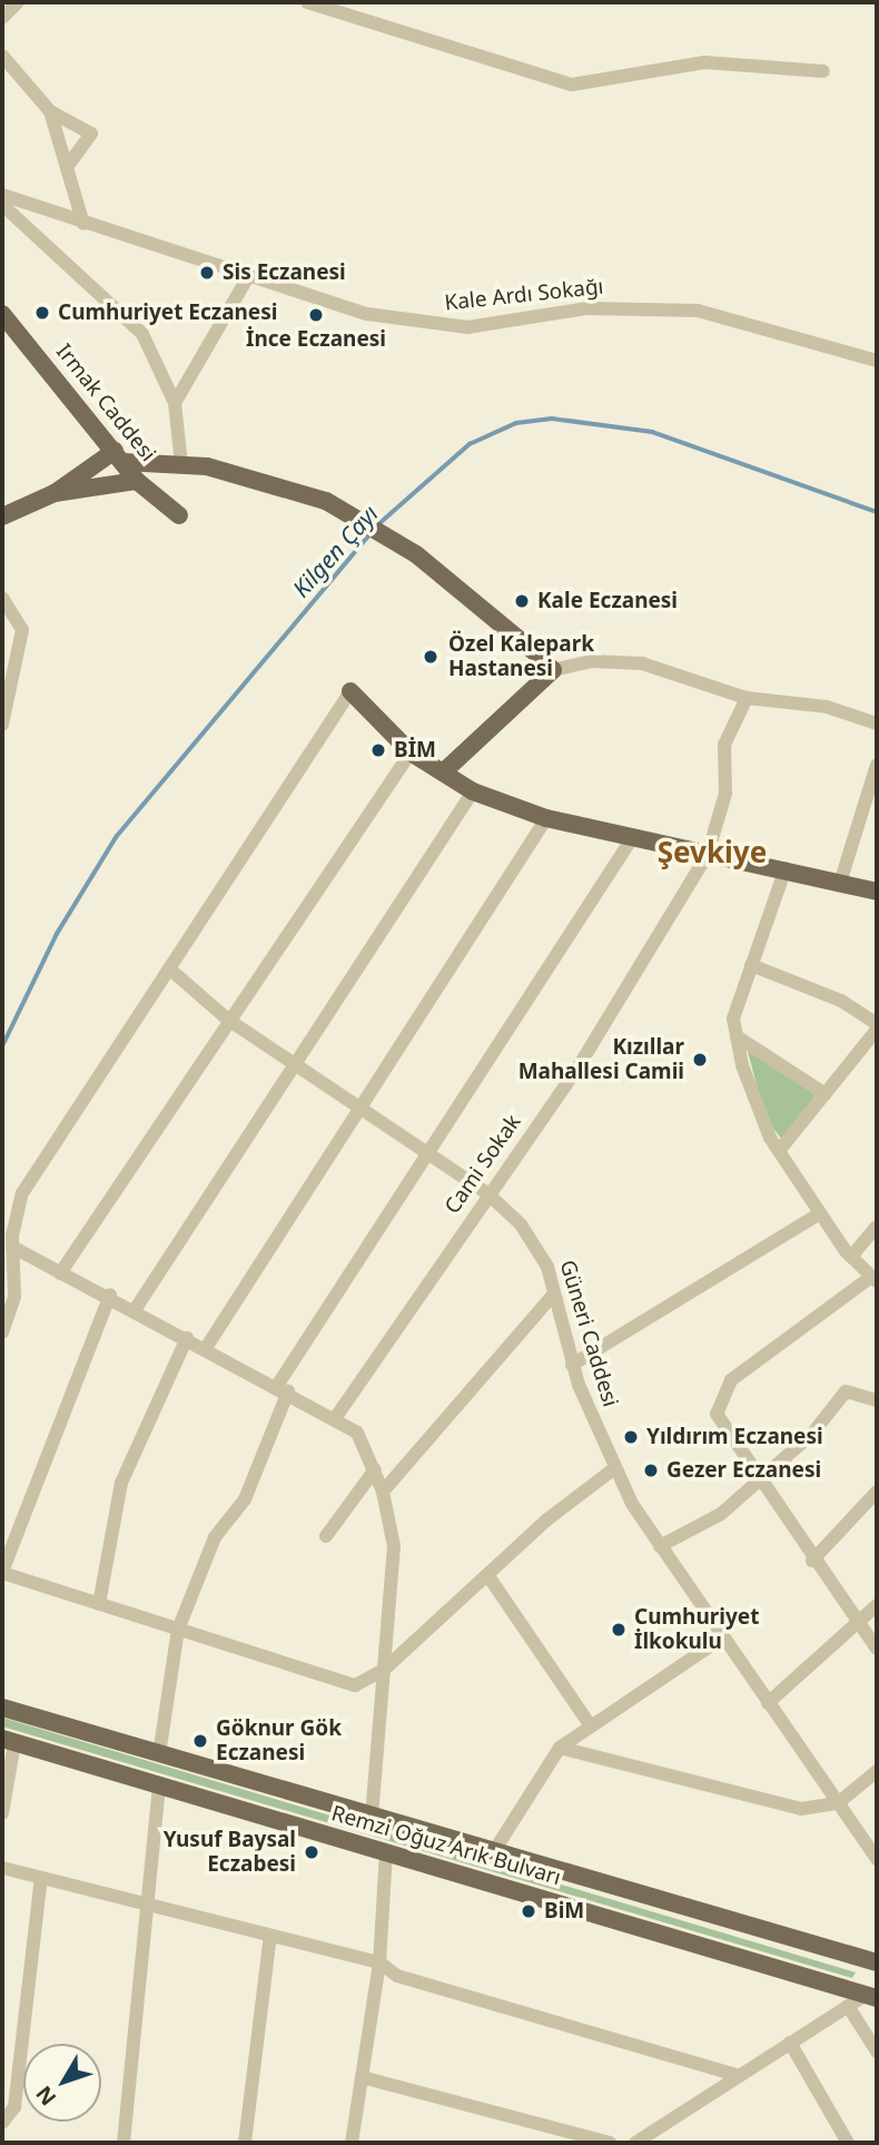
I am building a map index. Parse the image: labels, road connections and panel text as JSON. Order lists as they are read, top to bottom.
{
  "streets": {
    "main road": ["Irmak Caddesi", "Remzi Oğuz Arık Bulvarı"],
    "street": ["Kale Ardı Sokağı", "Cami Sokak", "Güneri Caddesi"]
  },
  "crossings": [
    ["Cami Sokak", "Güneri Caddesi"]
  ],
  "districts": ["Şevkiye"],
  "water": ["Kilgen Çayı"],
  "places": [
    "Sis Eczanesi",
    "Cumhuriyet Eczanesi",
    "İnce Eczanesi",
    "Kale Eczanesi",
    "Özel Kalepark Hastanesi",
    "BİM",
    "Kızıllar Mahallesi Camii",
    "Yıldırım Eczanesi",
    "Gezer Eczanesi",
    "Cumhuriyet İlkokulu",
    "Göknur Gök Eczanesi",
    "Yusuf Baysal Eczabesi",
    "BiM"
  ],
  "north": "bottom left"
}
